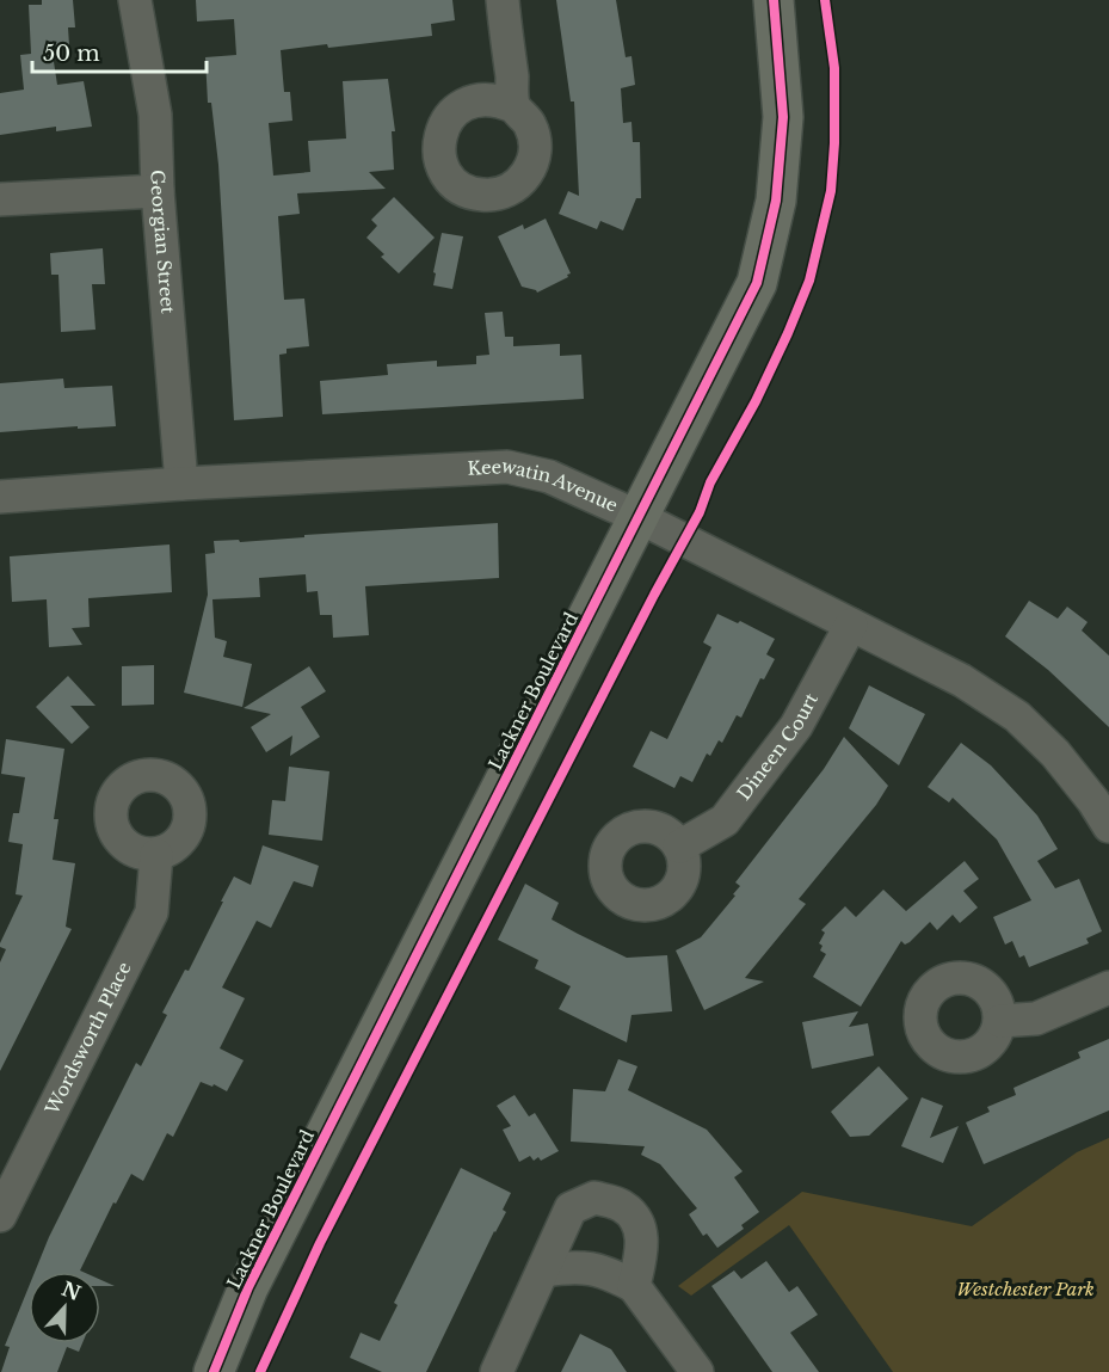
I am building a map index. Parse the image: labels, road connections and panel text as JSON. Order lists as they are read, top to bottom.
{
  "streets": {
    "main road": ["Lackner Boulevard"],
    "street": [
      "Georgian Street",
      "Keewatin Avenue",
      "Dineen Court",
      "Wordsworth Place"
    ]
  },
  "crossings": [
    ["Georgian Street", "Keewatin Avenue"],
    ["Keewatin Avenue", "Lackner Boulevard"],
    ["Keewatin Avenue", "Dineen Court"]
  ],
  "parks": ["Westchester Park"],
  "scale_bar": "50 m",
  "north": "top"
}
